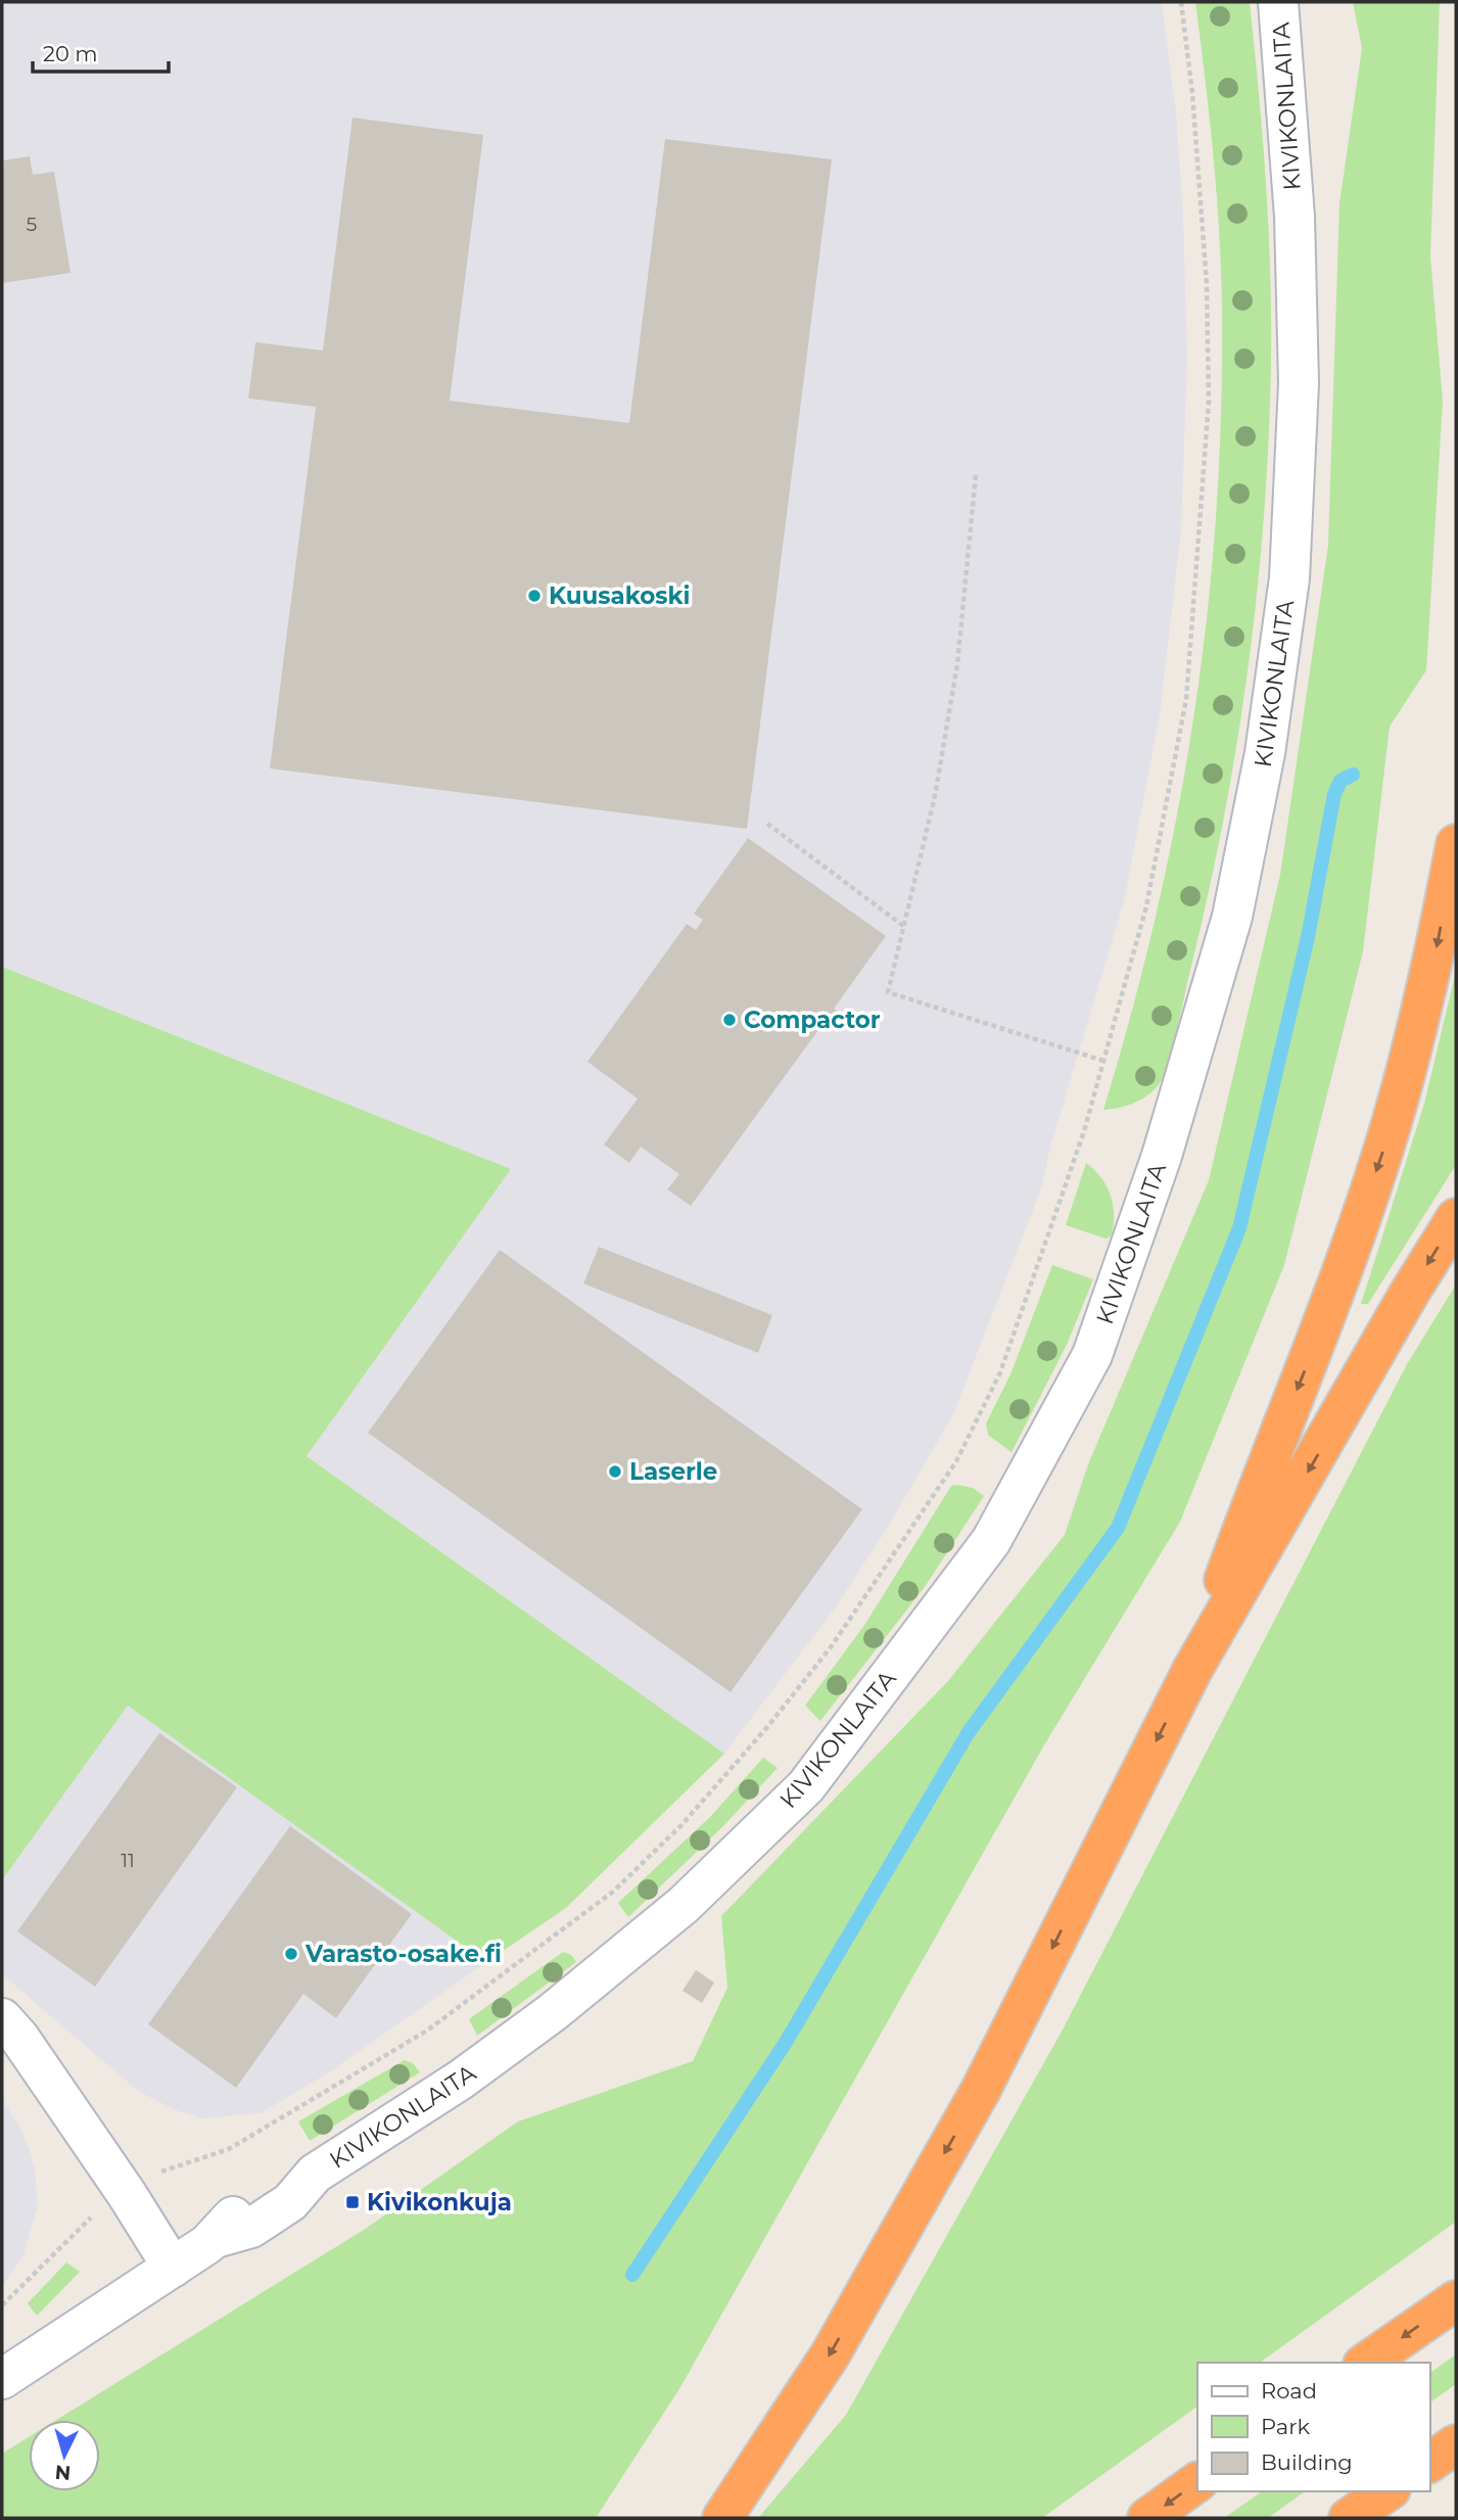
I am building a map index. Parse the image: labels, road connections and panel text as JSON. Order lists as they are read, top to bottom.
{
  "streets": {
    "street": ["KIVIKONLAITA"]
  },
  "places": {
    "other": [
      "Kuusakoski",
      "Compactor",
      "Laserle",
      "Varasto-osake.fi"
    ],
    "transit": ["Kivikonkuja"]
  },
  "house_numbers": ["5", "11"],
  "legend": ["Road", "Park", "Building"],
  "scale_bar": "20 m",
  "north": "bottom"
}
